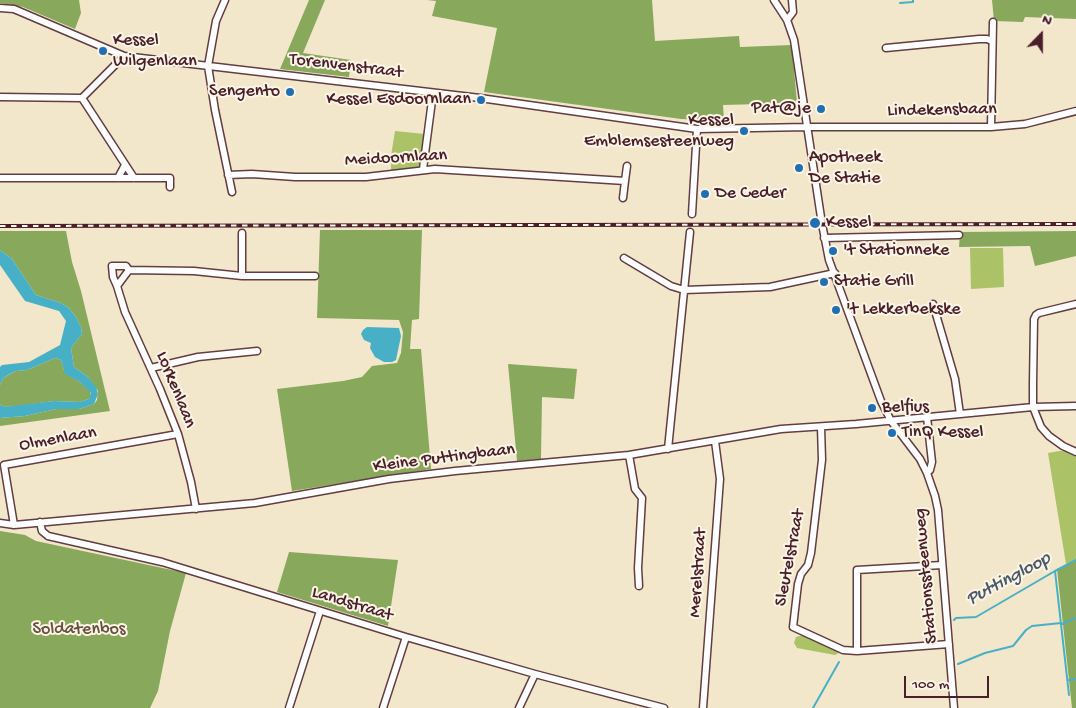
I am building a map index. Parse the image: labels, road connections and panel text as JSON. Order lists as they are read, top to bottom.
{
  "streets": {
    "street": [
      "Torenvenstraat",
      "Lindekensbaan",
      "Meidoornlaan",
      "Lorkenlaan",
      "Olmenlaan",
      "Kleine Puttingbaan",
      "Sleutelstraat",
      "Merelstraat",
      "Stationssteenweg",
      "Landstraat"
    ]
  },
  "crossings": [
    ["Torenvenstraat", "Lindekensbaan"],
    ["Torenvenstraat", "Stationssteenweg"],
    ["Lindekensbaan", "Stationssteenweg"],
    ["Lorkenlaan", "Olmenlaan"],
    ["Lorkenlaan", "Kleine Puttingbaan"],
    ["Olmenlaan", "Kleine Puttingbaan"],
    ["Kleine Puttingbaan", "Sleutelstraat"],
    ["Kleine Puttingbaan", "Merelstraat"],
    ["Kleine Puttingbaan", "Stationssteenweg"],
    ["Kleine Puttingbaan", "Landstraat"]
  ],
  "water": ["Puttingloop"],
  "parks": ["Soldatenbos"],
  "places": [
    "Kessel Wilgenlaan",
    "Sengento",
    "Kessel Esdoornlaan",
    "Pat@je",
    "Kessel Emblemsesteenweg",
    "Apotheek De Statie",
    "De Ceder",
    "Kessel",
    "'t Stationneke",
    "Statie Grill",
    "'t Lekkerbekske",
    "Belfius",
    "TinQ Kessel"
  ],
  "scale_bar": "100 m",
  "north": "top"
}
